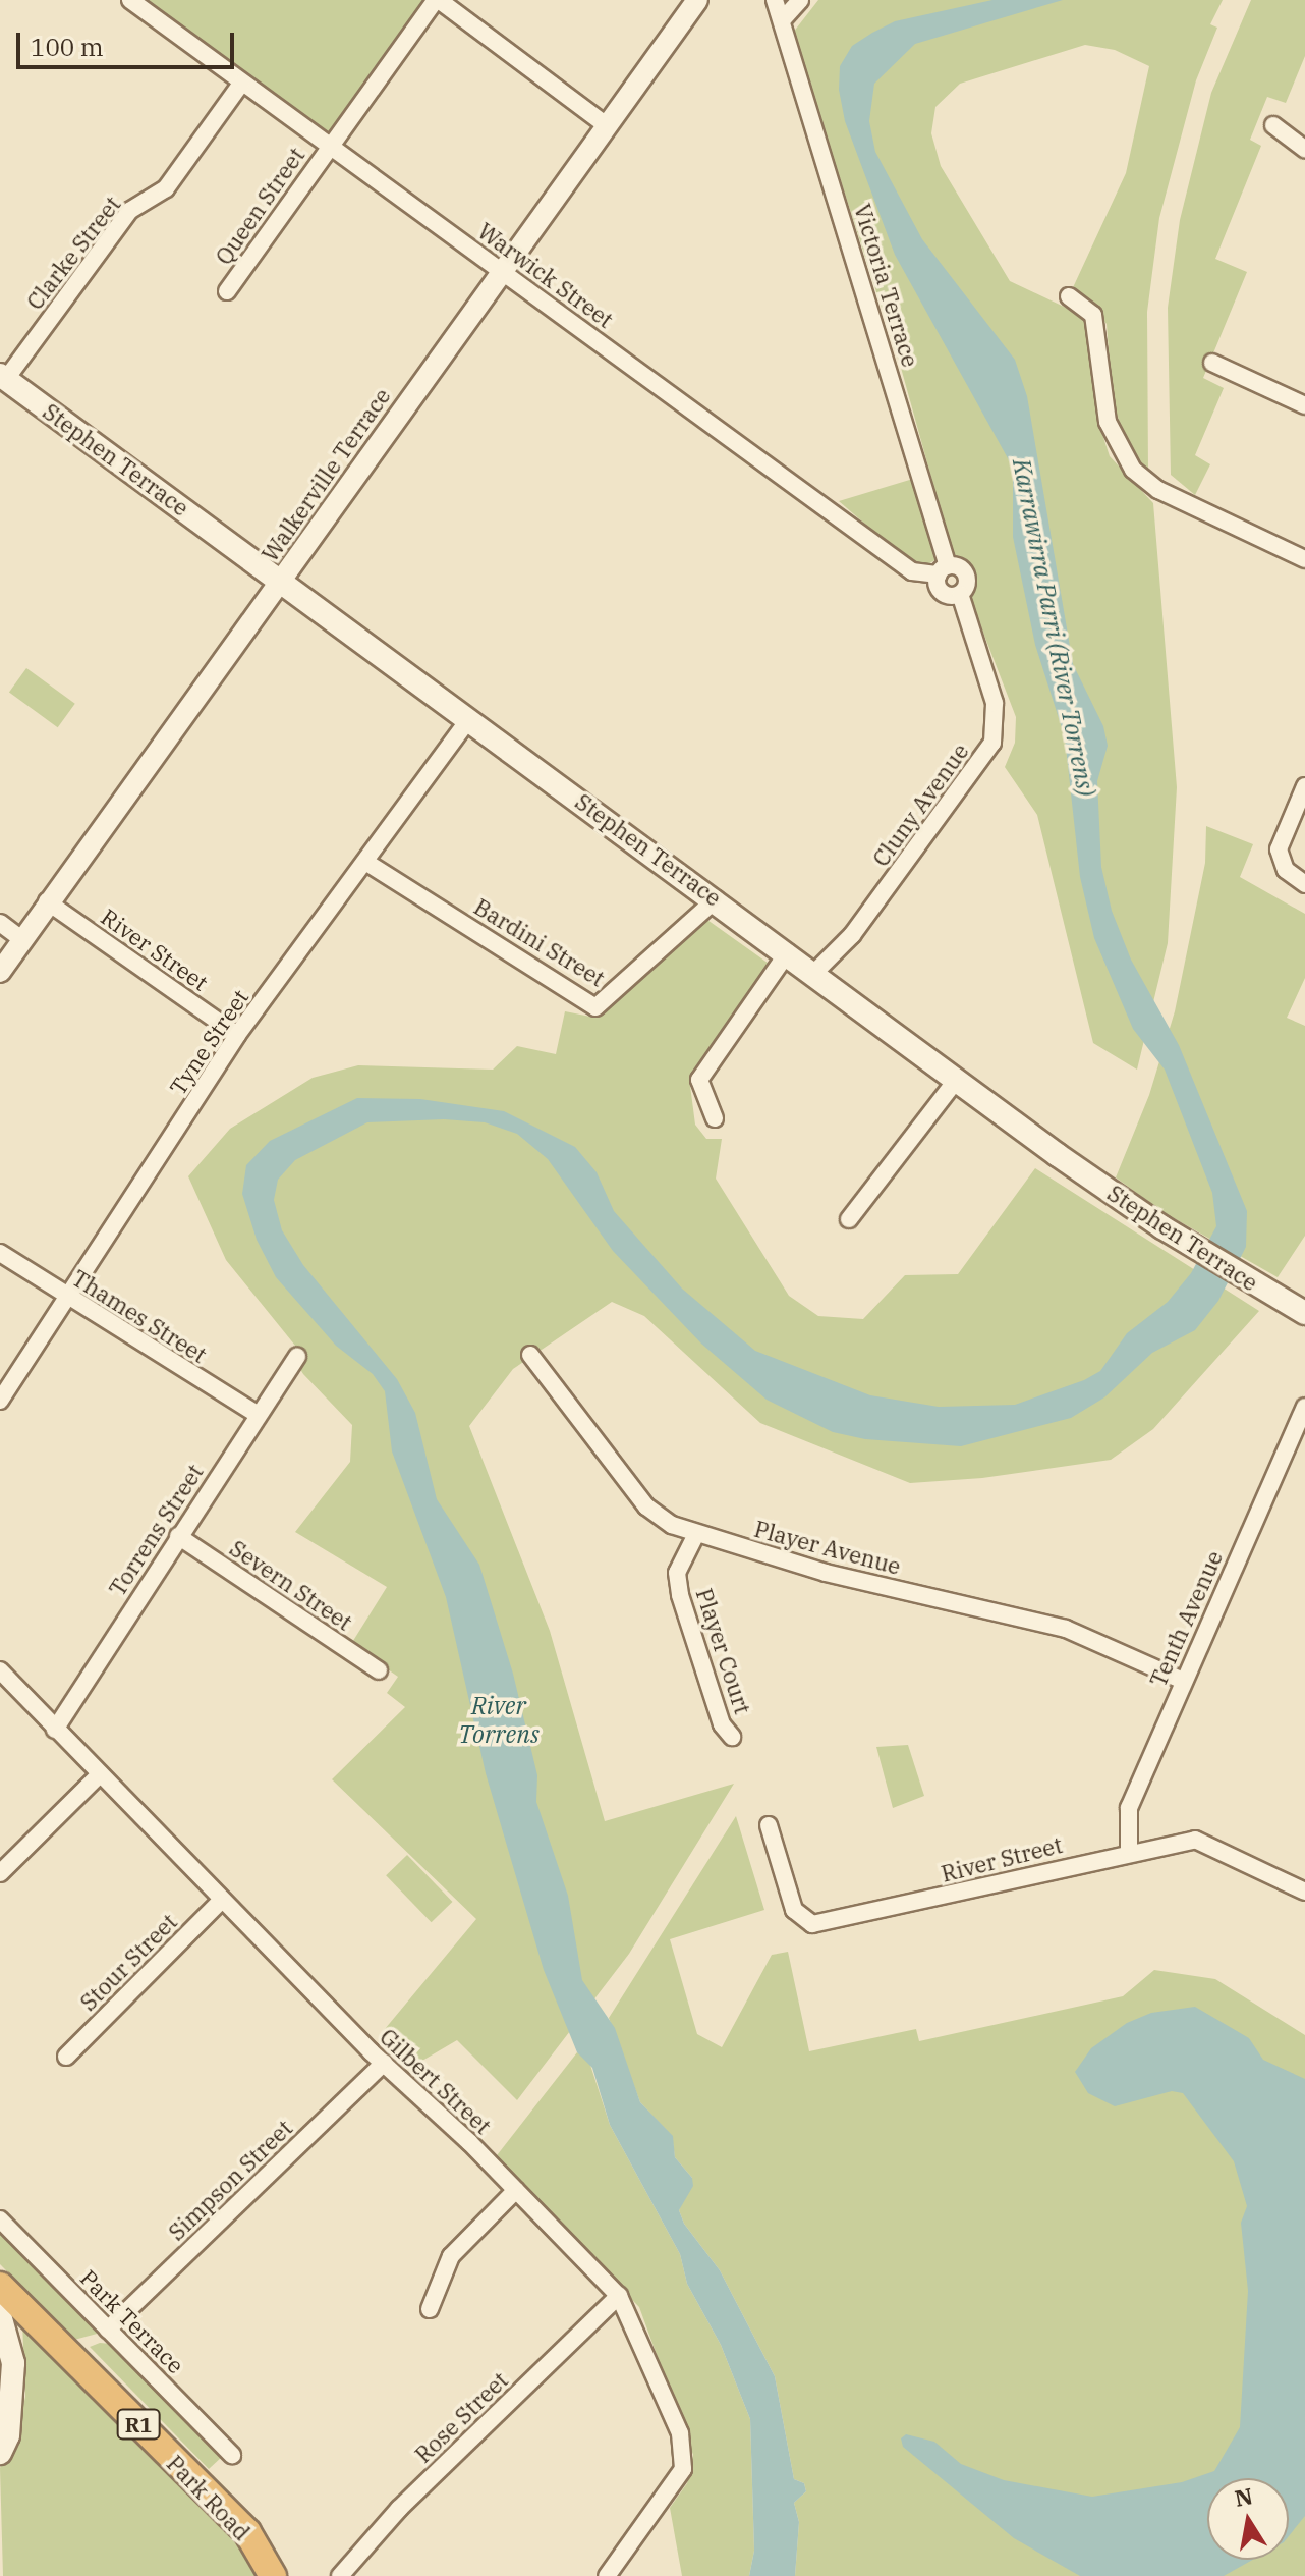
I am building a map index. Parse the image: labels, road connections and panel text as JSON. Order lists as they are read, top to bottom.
{
  "streets": {
    "highway": ["R1", "Park Road"],
    "main road": ["Stephen Terrace"],
    "street": [
      "Queen Street",
      "Clarke Street",
      "Warwick Street",
      "Victoria Terrace",
      "Walkerville Terrace",
      "Cluny Avenue",
      "Bardini Street",
      "River Street",
      "Tyne Street",
      "Thames Street",
      "Torrens Street",
      "Player Avenue",
      "Severn Street",
      "Tenth Avenue",
      "Player Court",
      "Stour Street",
      "Gilbert Street",
      "Simpson Street",
      "Park Terrace",
      "Rose Street"
    ]
  },
  "crossings": [
    ["Queen Street", "Warwick Street"],
    ["Clarke Street", "Warwick Street"],
    ["Clarke Street", "Stephen Terrace"],
    ["Warwick Street", "Victoria Terrace"],
    ["Warwick Street", "Walkerville Terrace"],
    ["Victoria Terrace", "Cluny Avenue"],
    ["Stephen Terrace", "Walkerville Terrace"],
    ["Stephen Terrace", "Cluny Avenue"],
    ["Stephen Terrace", "Bardini Street"],
    ["Stephen Terrace", "Tyne Street"],
    ["Walkerville Terrace", "River Street"],
    ["Bardini Street", "Tyne Street"],
    ["River Street", "Tyne Street"],
    ["River Street", "Tenth Avenue"],
    ["Tyne Street", "Thames Street"],
    ["Thames Street", "Torrens Street"],
    ["Torrens Street", "Severn Street"],
    ["Torrens Street", "Gilbert Street"],
    ["Player Avenue", "Tenth Avenue"],
    ["Player Avenue", "Player Court"],
    ["Stour Street", "Gilbert Street"],
    ["Gilbert Street", "Simpson Street"],
    ["Gilbert Street", "Rose Street"],
    ["Simpson Street", "Park Terrace"]
  ],
  "water": ["Karrawirra Parri (River Torrens)", "River Torrens"],
  "scale_bar": "100 m",
  "north": "top"
}
